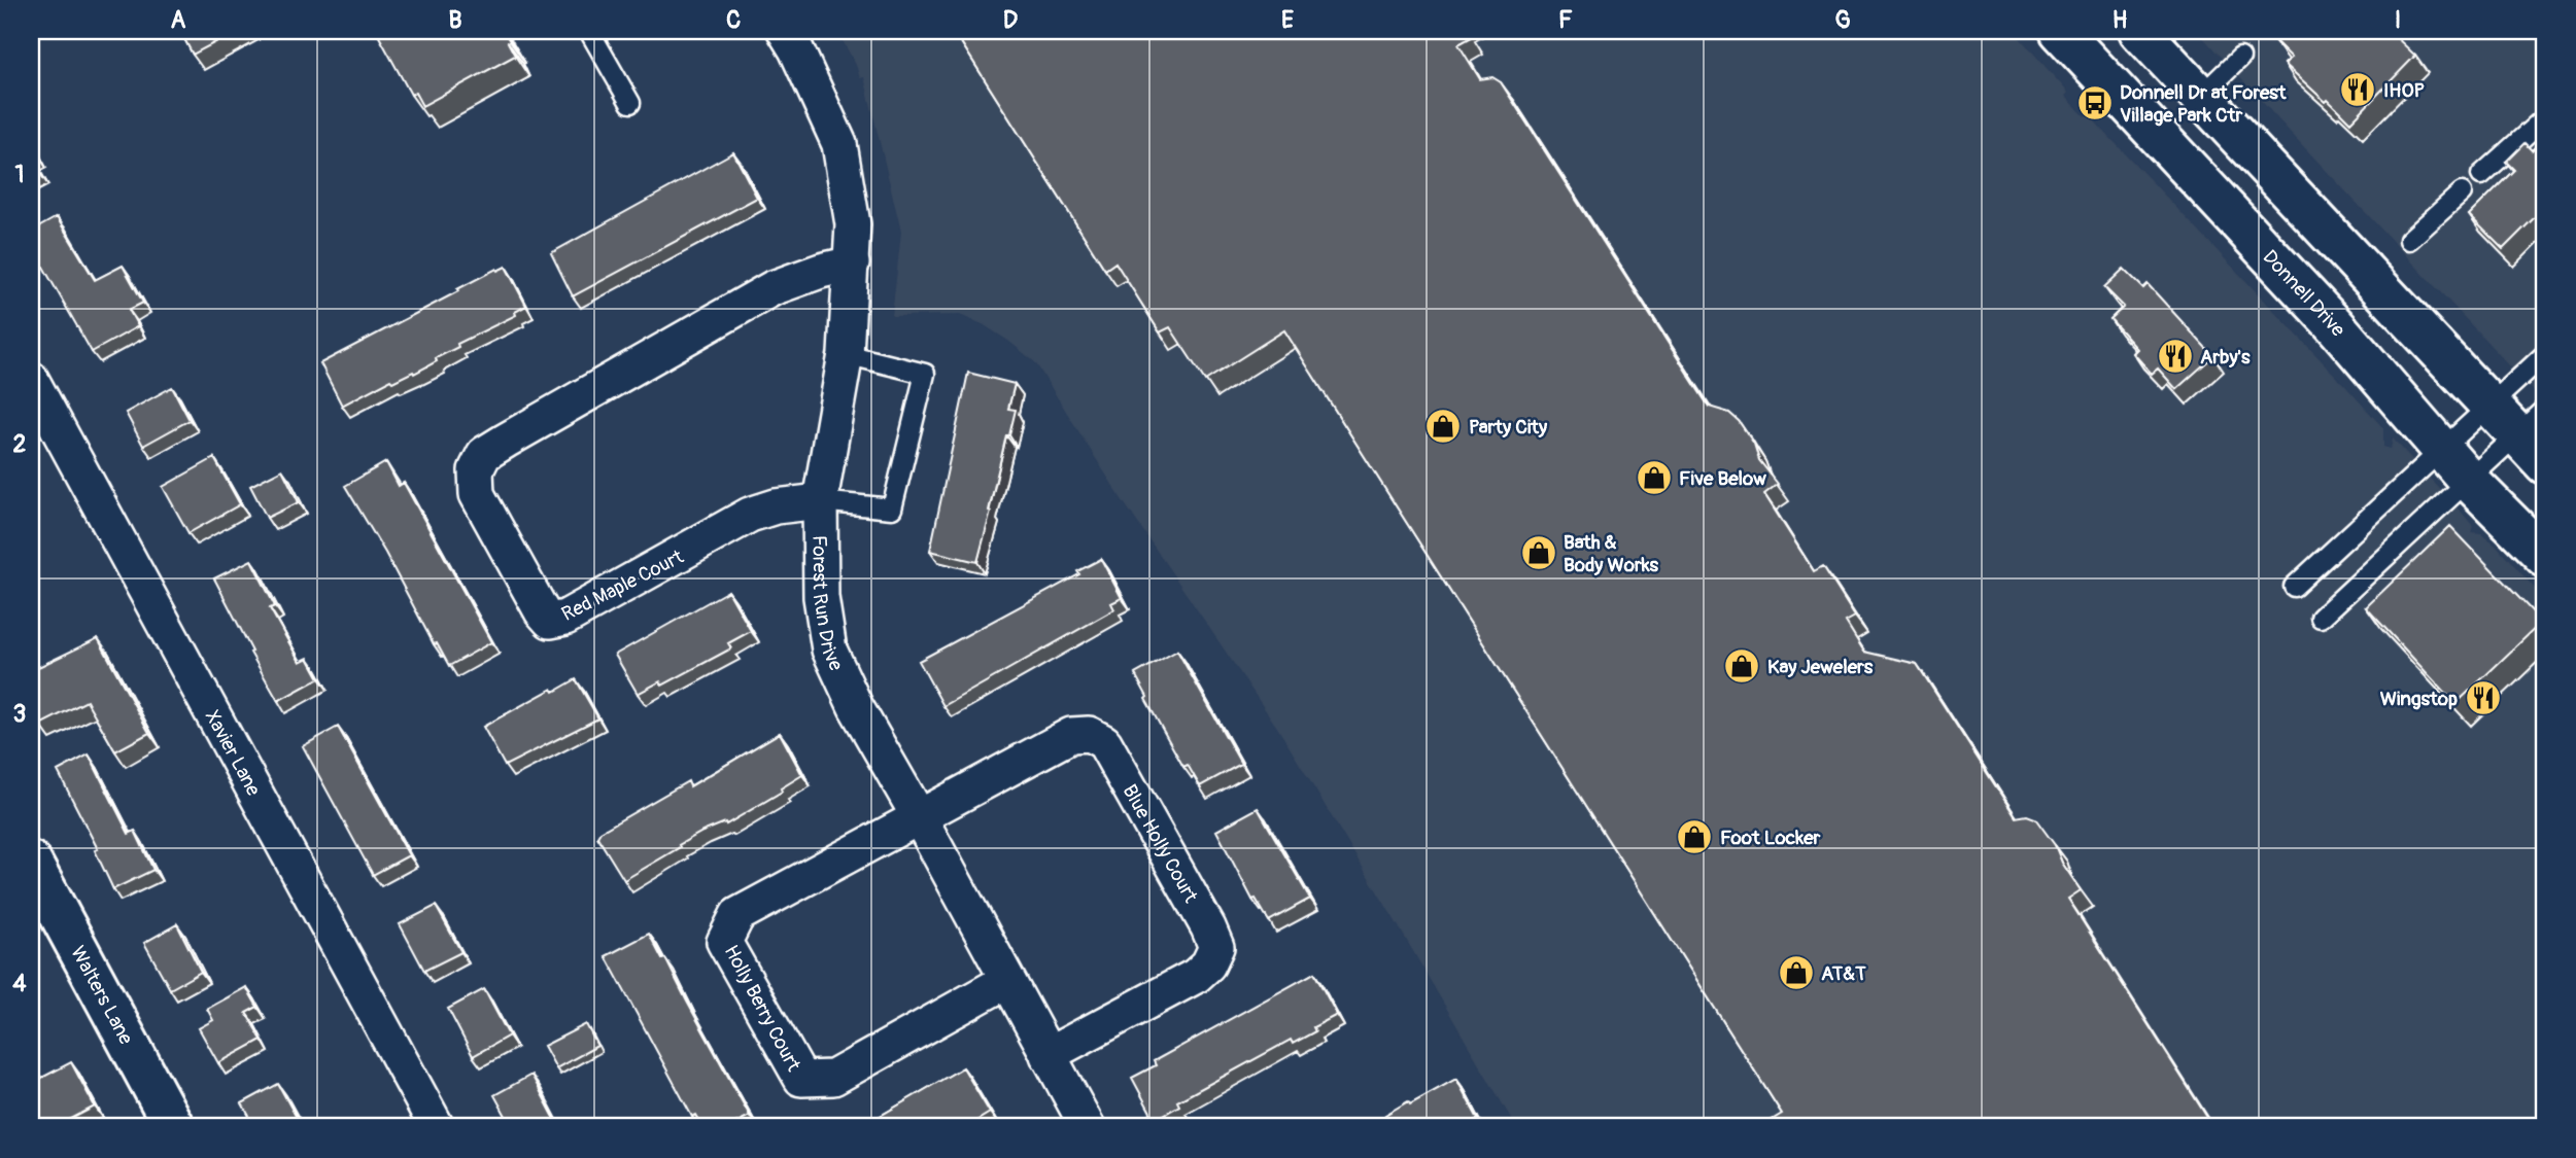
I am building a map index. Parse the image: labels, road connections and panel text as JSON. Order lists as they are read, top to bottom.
{
  "streets": {
    "street": [
      "Donnell Drive",
      "Red Maple Court",
      "Forest Run Drive",
      "Xavier Lane",
      "Blue Holly Court",
      "Walters Lane",
      "Holly Berry Court"
    ]
  },
  "crossings": [
    ["Red Maple Court", "Forest Run Drive"],
    ["Forest Run Drive", "Blue Holly Court"],
    ["Forest Run Drive", "Holly Berry Court"],
    ["Blue Holly Court", "Holly Berry Court"]
  ],
  "places": {
    "restaurant": ["IHOP", "Arby's", "Wingstop"],
    "bus stop": ["Donnell Dr at Forest Village Park Ctr"],
    "shop": [
      "Party City",
      "Five Below",
      "Bath & Body Works",
      "Kay Jewelers",
      "Foot Locker",
      "AT&T"
    ]
  },
  "grid": {
    "columns": [
      "A",
      "B",
      "C",
      "D",
      "E",
      "F",
      "G",
      "H",
      "I"
    ],
    "rows": [
      "1",
      "2",
      "3",
      "4"
    ]
  }
}
